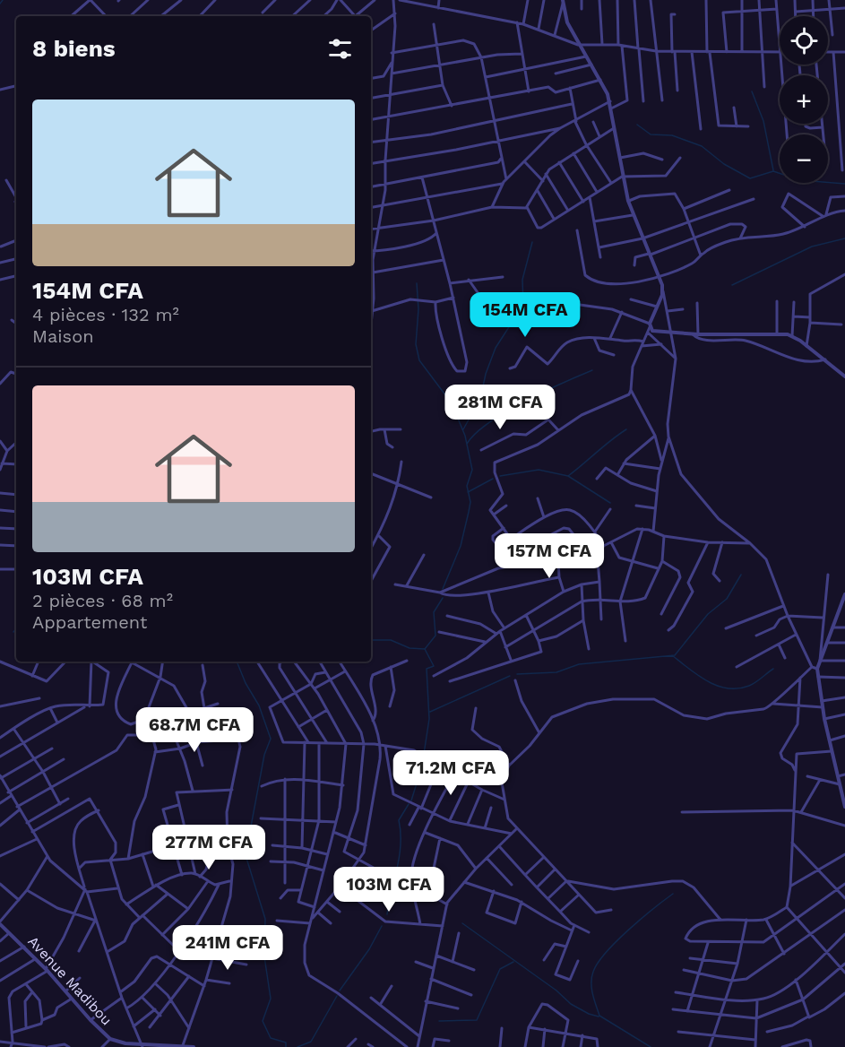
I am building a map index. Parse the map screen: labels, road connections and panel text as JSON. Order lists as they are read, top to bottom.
{
  "streets": {
    "street": ["Avenue Madibou"]
  },
  "page": {
    "map_buttons": ["+", "−"],
    "heading": "8 biens",
    "list": [
      {
        "name": "154M CFA",
        "note": "4 pièces · 132 m² · Maison"
      },
      {
        "name": "103M CFA",
        "note": "2 pièces · 68 m² · Appartement"
      }
    ],
    "price": [
      "154M CFA",
      "281M CFA",
      "157M CFA",
      "68.7M CFA",
      "71.2M CFA",
      "277M CFA",
      "103M CFA",
      "241M CFA"
    ]
  }
}
